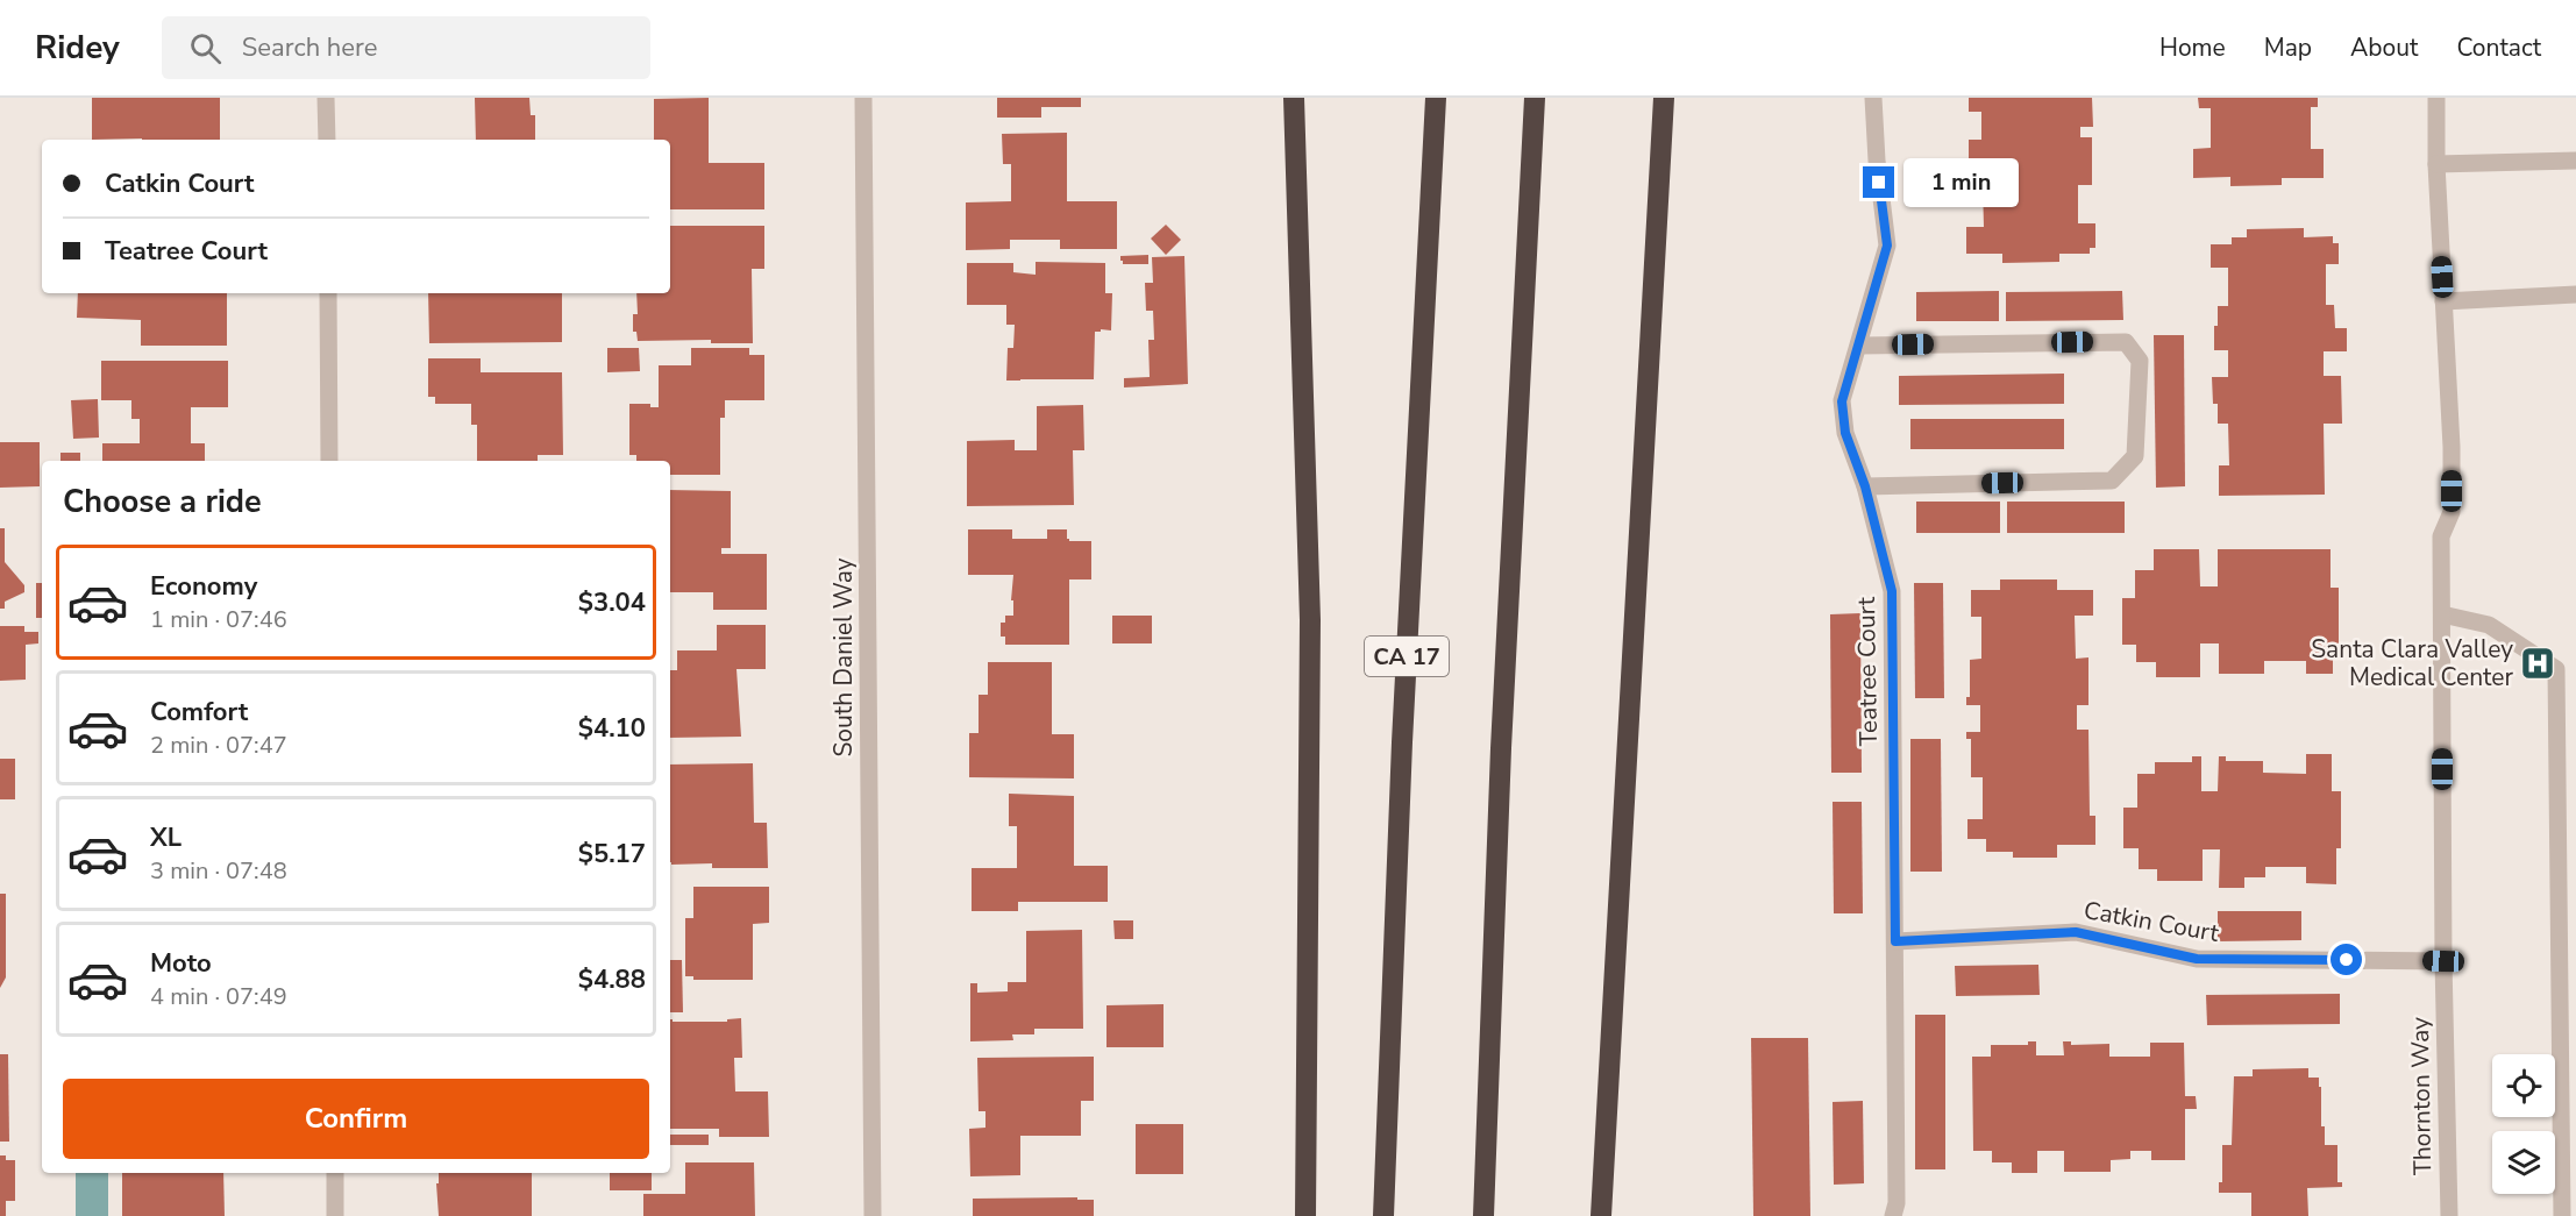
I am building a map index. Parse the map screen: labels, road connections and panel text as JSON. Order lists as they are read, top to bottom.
{
  "streets": {
    "highway": ["CA 17"],
    "street": [
      "South Daniel Way",
      "Teatree Court",
      "Catkin Court",
      "Thornton Way"
    ]
  },
  "crossings": [
    ["Teatree Court", "Catkin Court"],
    ["Catkin Court", "Thornton Way"]
  ],
  "places": {
    "hospital": ["Santa Clara Valley Medical Center"]
  },
  "page": {
    "header": "Ridey",
    "search": "Search here",
    "nav": [
      "Home",
      "Map",
      "About",
      "Contact"
    ],
    "banner": ["Catkin Court", "Teatree Court"],
    "bubble": "1 min",
    "heading": "Choose a ride",
    "list": [
      {
        "name": "Economy",
        "note": "1 min · 07:46",
        "value": "$3.04"
      },
      {
        "name": "Comfort",
        "note": "2 min · 07:47",
        "value": "$4.10"
      },
      {
        "name": "XL",
        "note": "3 min · 07:48",
        "value": "$5.17"
      },
      {
        "name": "Moto",
        "note": "4 min · 07:49",
        "value": "$4.88"
      }
    ],
    "buttons": "Confirm"
  }
}
